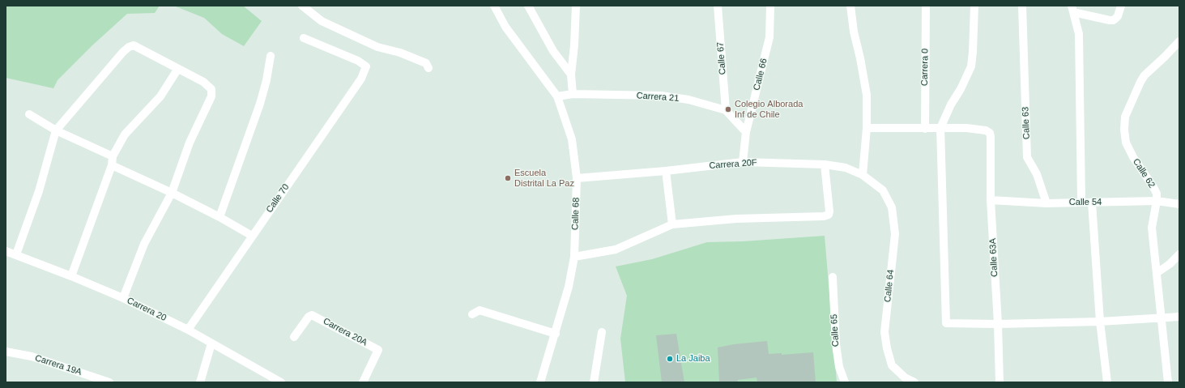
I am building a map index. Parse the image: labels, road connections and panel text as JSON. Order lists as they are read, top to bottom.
{
  "streets": {
    "street": [
      "Calle 67",
      "Carrera 0",
      "Calle 66",
      "Carrera 21",
      "Calle 63",
      "Carrera 20F",
      "Calle 62",
      "Calle 70",
      "Calle 54",
      "Calle 68",
      "Calle 63A",
      "Calle 64",
      "Carrera 20",
      "Calle 65",
      "Carrera 20A",
      "Carrera 19A"
    ]
  },
  "crossings": [
    ["Calle 67", "Carrera 21"],
    ["Calle 66", "Carrera 20F"],
    ["Carrera 21", "Calle 68"],
    ["Calle 63", "Calle 54"],
    ["Carrera 20F", "Calle 68"],
    ["Carrera 20F", "Calle 64"],
    ["Calle 62", "Calle 54"],
    ["Calle 70", "Carrera 20"],
    ["Calle 54", "Calle 63A"]
  ],
  "places": ["Colegio Alborada Inf de Chile", "Escuela Distrital La Paz", "La Jaiba"]
}
